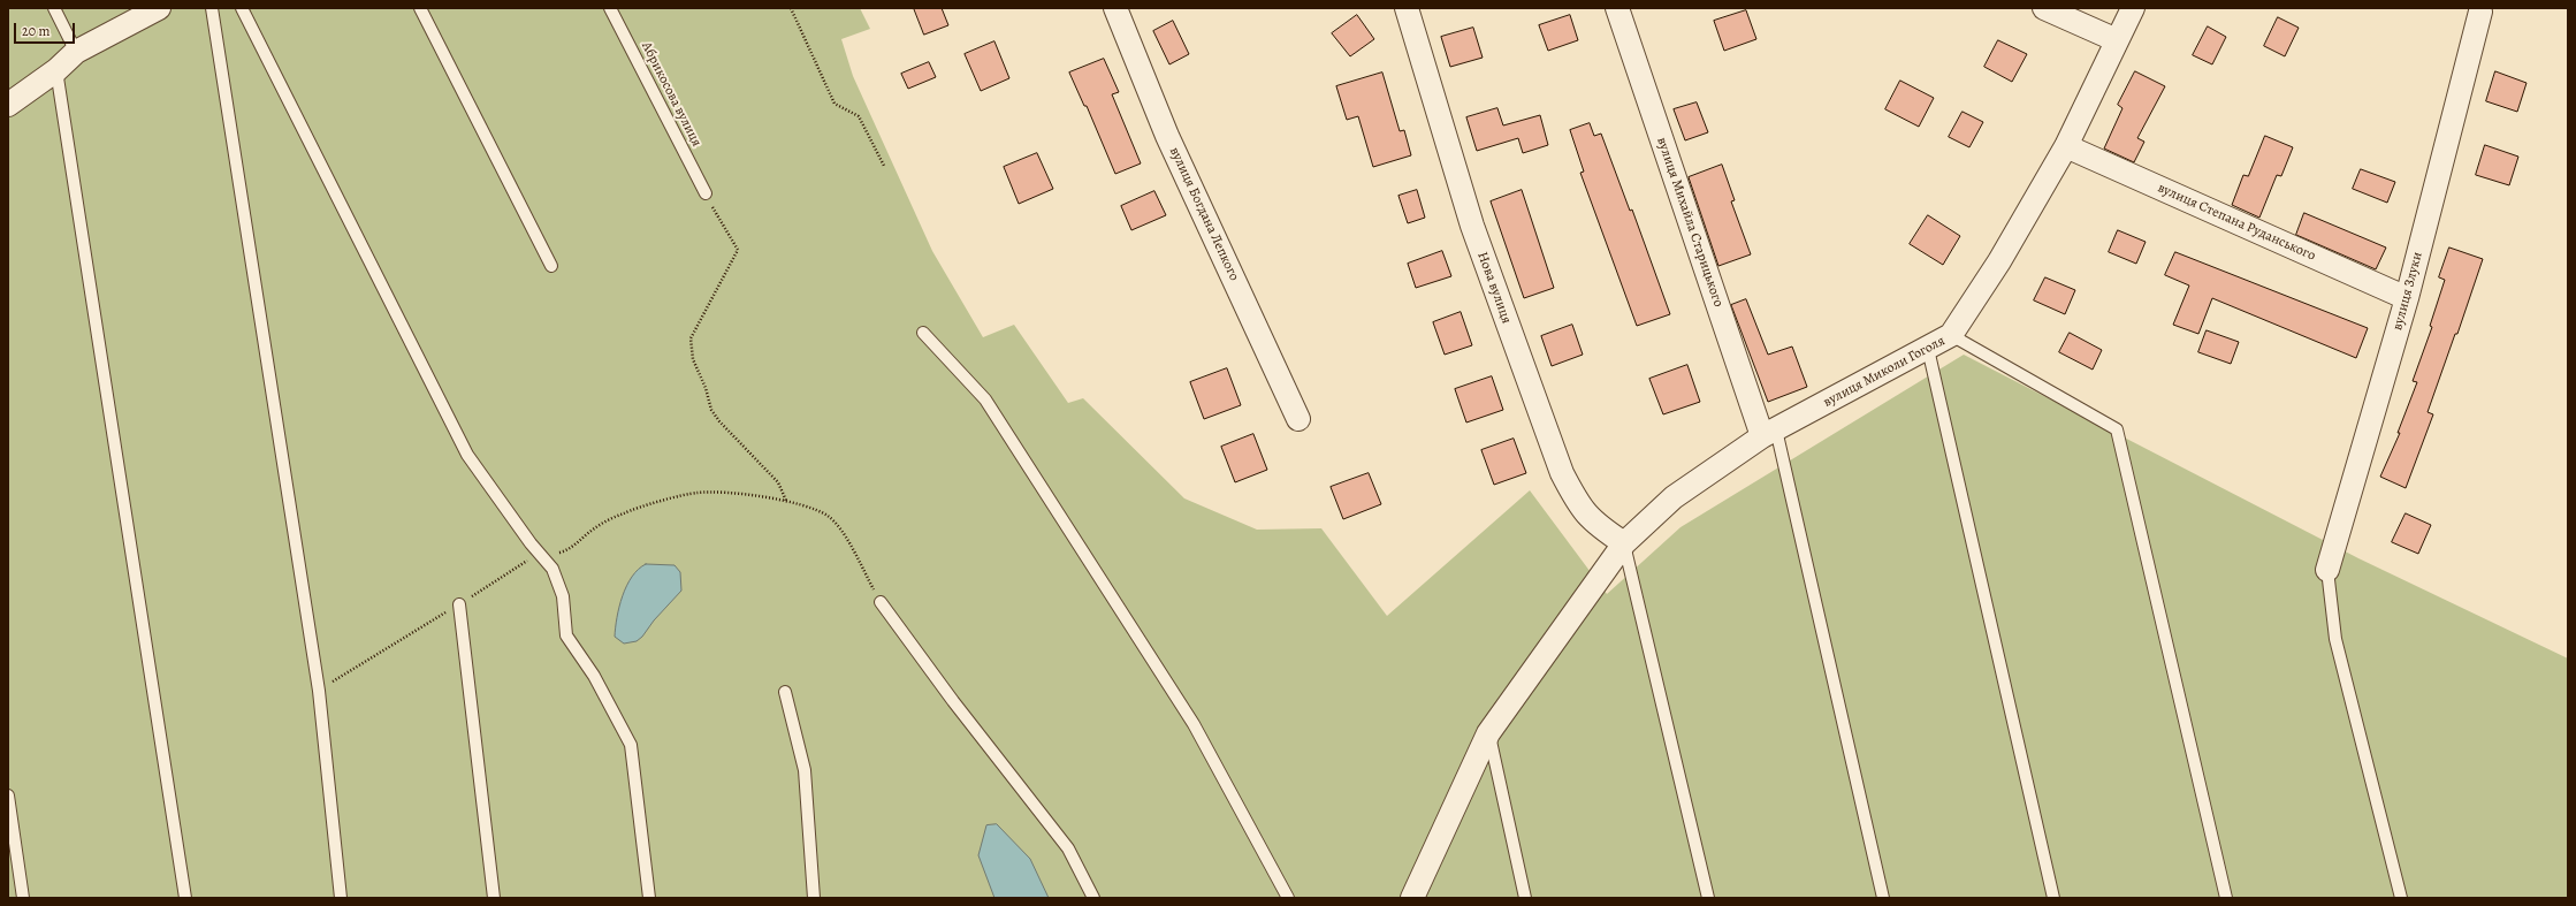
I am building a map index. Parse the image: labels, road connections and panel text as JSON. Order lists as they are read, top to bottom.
{
  "streets": {
    "street": [
      "вулиця Богдана Лепкого",
      "вулиця Михайла Старицького",
      "вулиця Степана Руданського",
      "Нова вулиця",
      "вулиця Злуки",
      "вулиця Миколи Гоголя"
    ],
    "lane": ["Абрикосова вулиця"]
  },
  "crossings": [
    ["вулиця Михайла Старицького", "вулиця Миколи Гоголя"],
    ["вулиця Степана Руданського", "вулиця Злуки"],
    ["вулиця Степана Руданського", "вулиця Миколи Гоголя"],
    ["Нова вулиця", "вулиця Миколи Гоголя"]
  ],
  "scale_bar": "20 m"
}
